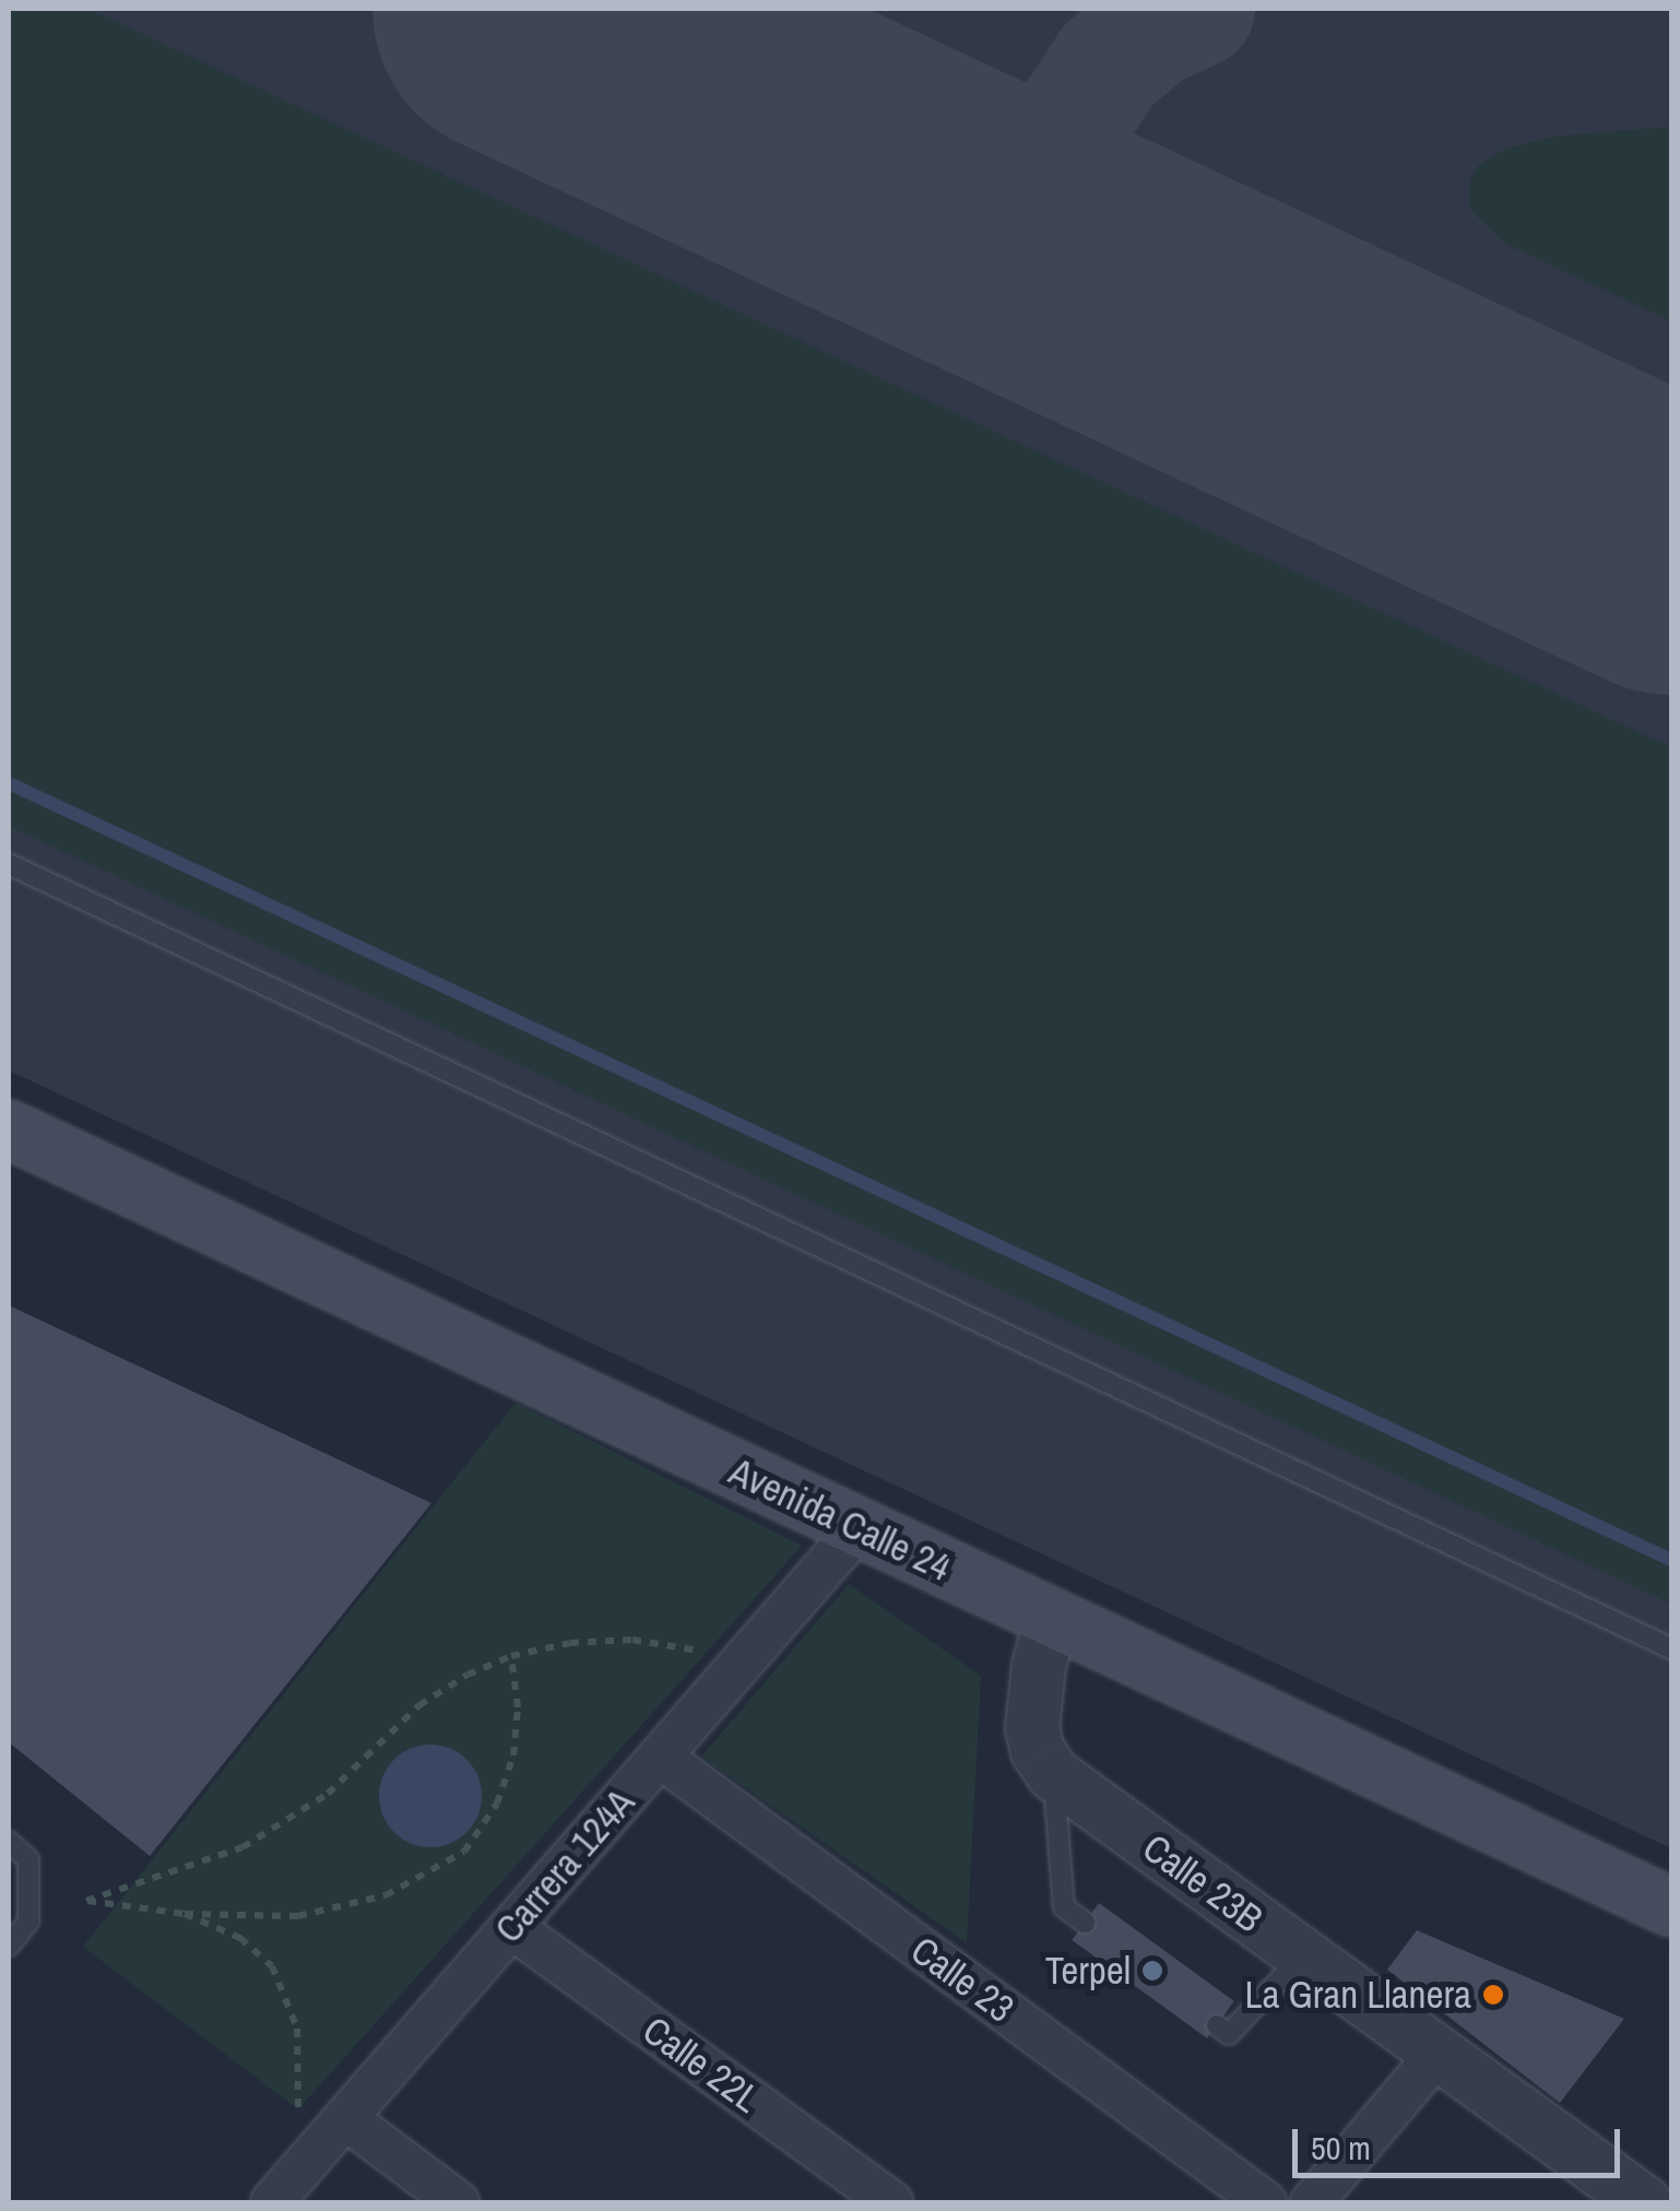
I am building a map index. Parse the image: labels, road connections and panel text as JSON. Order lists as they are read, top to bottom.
{
  "streets": {
    "main road": ["Avenida Calle 24"],
    "street": [
      "Carrera 124A",
      "Calle 23B",
      "Calle 23",
      "Calle 22L"
    ]
  },
  "crossings": [
    ["Avenida Calle 24", "Carrera 124A"],
    ["Carrera 124A", "Calle 23"],
    ["Carrera 124A", "Calle 22L"]
  ],
  "places": ["Terpel", "La Gran Llanera"],
  "scale_bar": "50 m"
}
